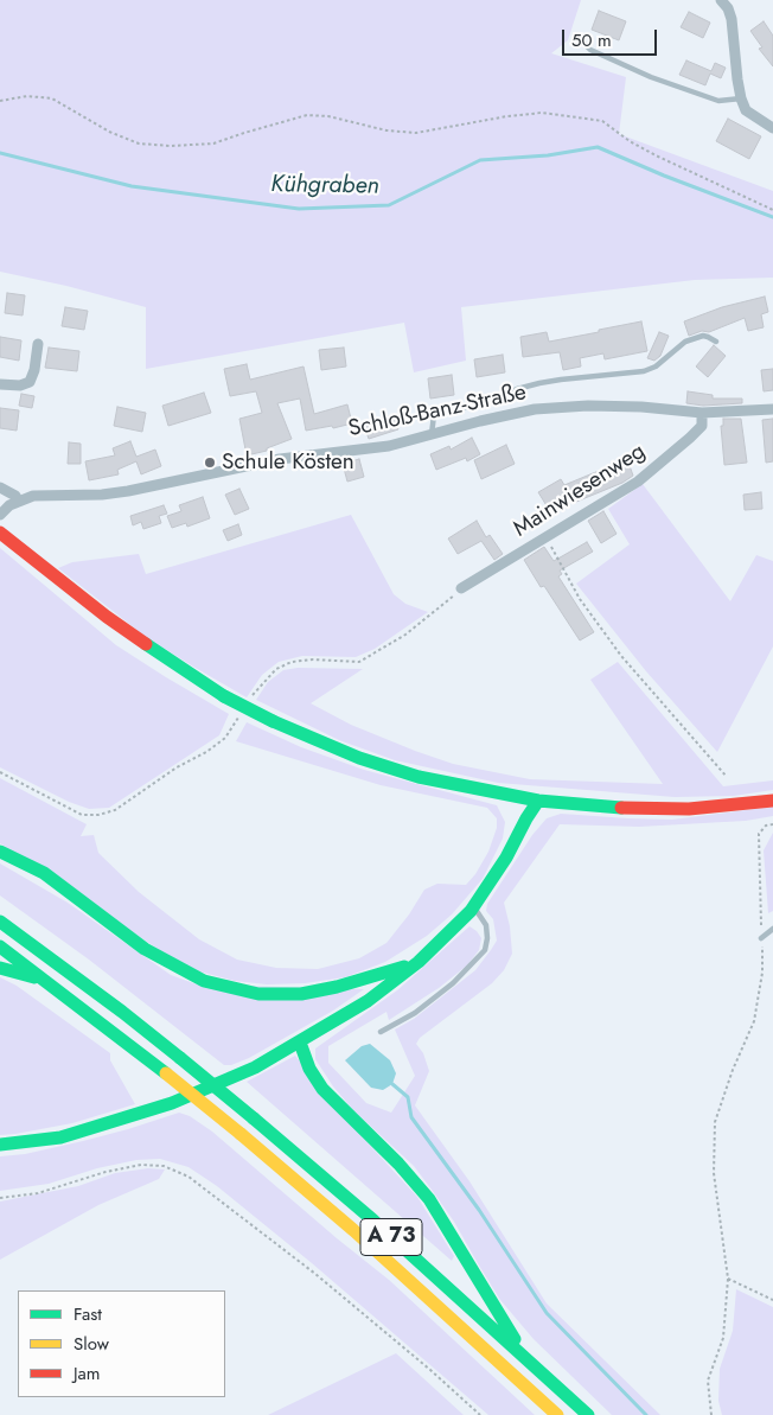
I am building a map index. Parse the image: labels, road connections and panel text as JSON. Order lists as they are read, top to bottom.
{
  "streets": {
    "main road": ["A 73"],
    "street": ["Schloß-Banz-Straße", "Mainwiesenweg"]
  },
  "crossings": [
    ["Schloß-Banz-Straße", "Mainwiesenweg"]
  ],
  "water": ["Kühgraben"],
  "places": ["Schule Kösten"],
  "legend": ["Fast", "Slow", "Jam"],
  "scale_bar": "50 m"
}
